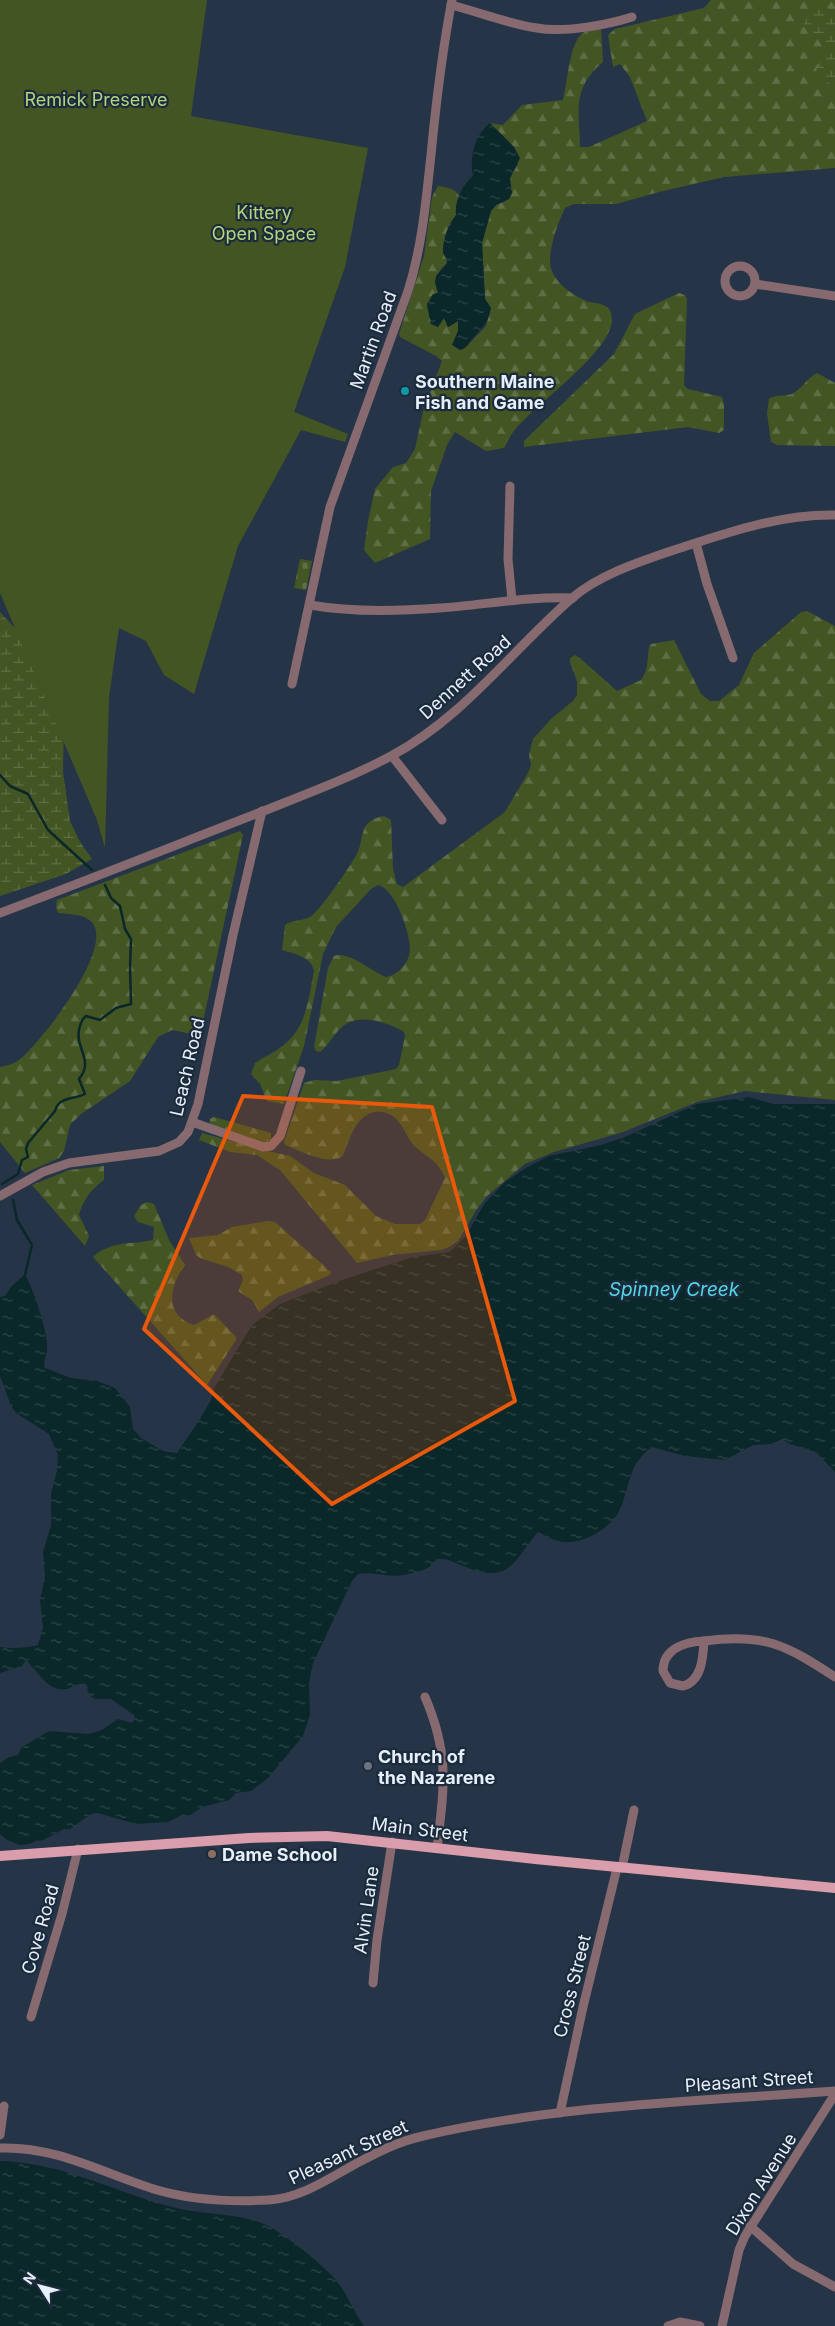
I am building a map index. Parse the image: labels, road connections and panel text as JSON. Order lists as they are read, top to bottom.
{
  "streets": {
    "main road": ["Main Street"],
    "street": [
      "Martin Road",
      "Dennett Road",
      "Leach Road",
      "Alvin Lane",
      "Cove Road",
      "Cross Street",
      "Pleasant Street",
      "Dixon Avenue"
    ]
  },
  "crossings": [
    ["Dennett Road", "Leach Road"],
    ["Main Street", "Alvin Lane"],
    ["Main Street", "Cove Road"],
    ["Main Street", "Cross Street"],
    ["Cross Street", "Pleasant Street"],
    ["Pleasant Street", "Dixon Avenue"]
  ],
  "water": ["Spinney Creek"],
  "parks": ["Remick Preserve", "Kittery Open Space"],
  "places": ["Southern Maine Fish and Game", "Church of the Nazarene", "Dame School"],
  "north": "top left"
}
